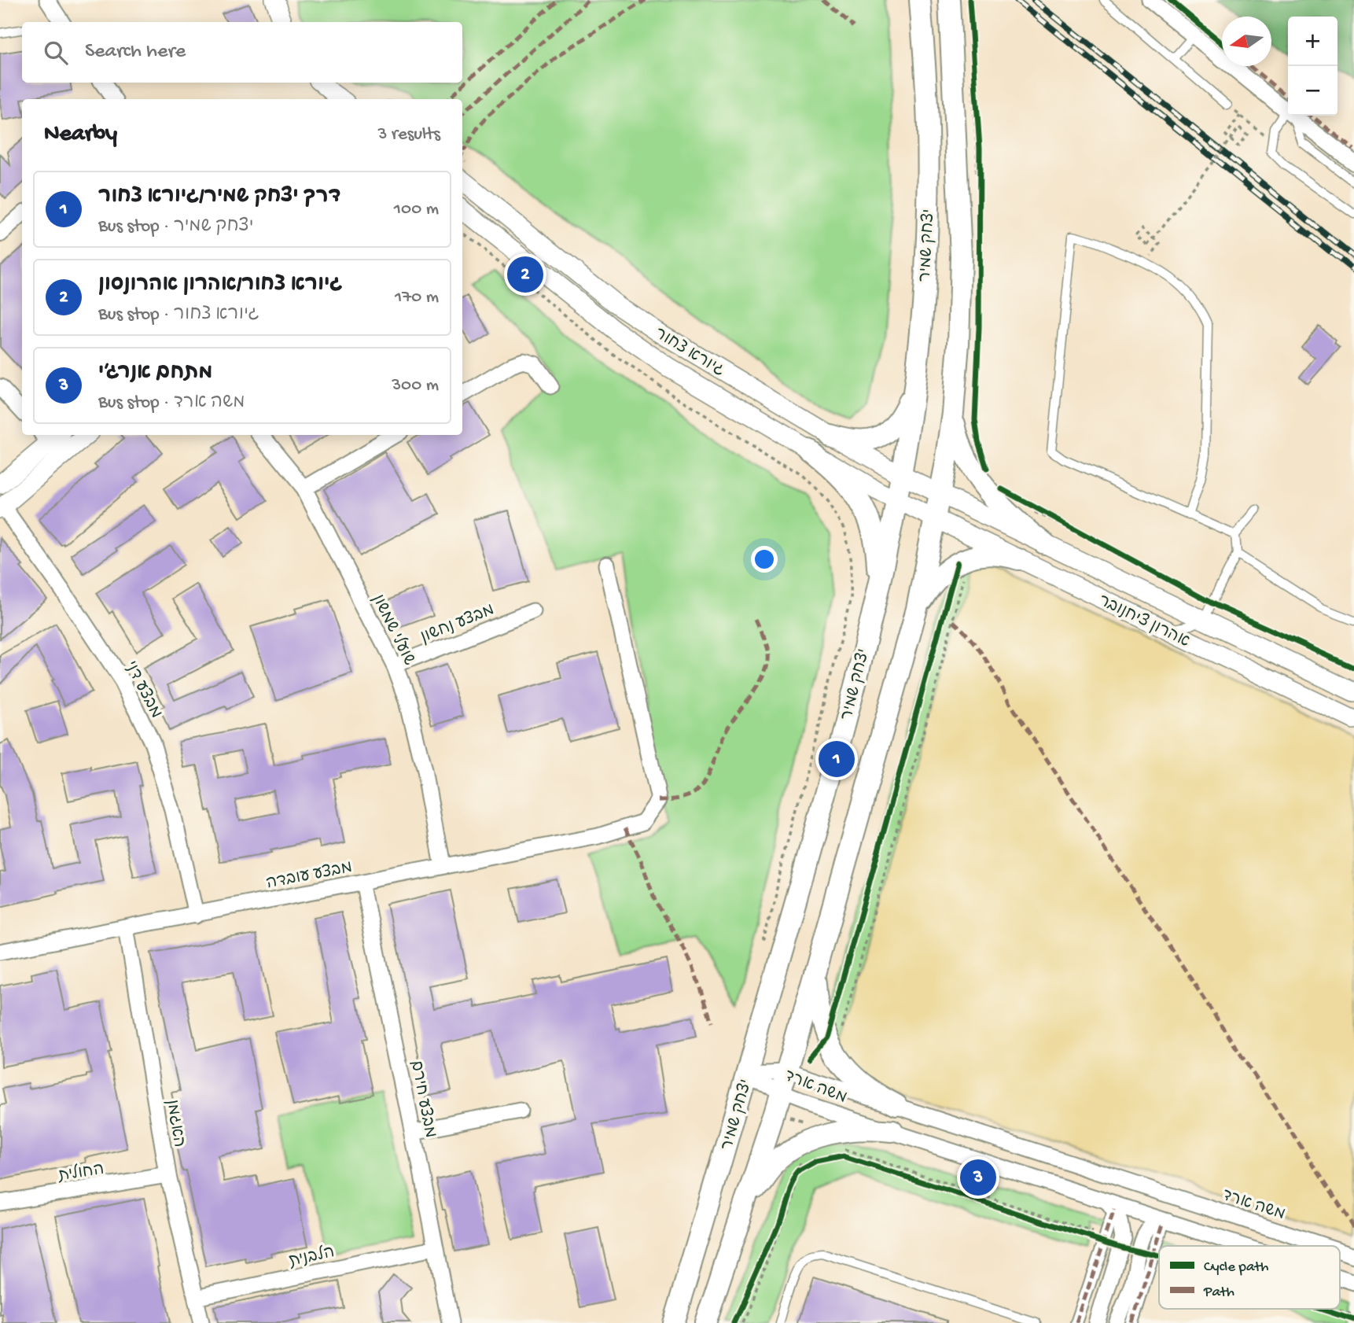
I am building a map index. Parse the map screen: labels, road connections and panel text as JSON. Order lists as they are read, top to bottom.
{
  "streets": {
    "main road": ["יצחק שמיר"],
    "street": [
      "גיורא צחור",
      "אהרון צ'חנובר",
      "מבצע נחשון",
      "שועלי שמשון",
      "מבצע דני",
      "מבצע עובדה",
      "משה ארד",
      "מבצע חירם",
      "האגמן",
      "החולית",
      "הלבנית"
    ]
  },
  "crossings": [
    ["יצחק שמיר", "גיורא צחור"],
    ["יצחק שמיר", "אהרון צ'חנובר"],
    ["יצחק שמיר", "משה ארד"],
    ["גיורא צחור", "אהרון צ'חנובר"],
    ["מבצע נחשון", "שועלי שמשון"],
    ["שועלי שמשון", "מבצע עובדה"],
    ["מבצע דני", "מבצע עובדה"],
    ["מבצע עובדה", "מבצע חירם"],
    ["מבצע עובדה", "האגמן"],
    ["מבצע חירם", "הלבנית"],
    ["האגמן", "החולית"],
    ["האגמן", "הלבנית"]
  ],
  "legend": ["Cycle path", "Path"],
  "north": "left",
  "page": {
    "map_buttons": ["+", "−"],
    "search": "Search here",
    "heading": ["Nearby", "3 results"],
    "list": [
      {
        "mark": "1",
        "name": "דרך יצחק שמיר/גיורא צחור",
        "note": "Bus stop · יצחק שמיר",
        "value": "100 m"
      },
      {
        "mark": "2",
        "name": "גיורא צחור/אהרון אהרונסון",
        "note": "Bus stop · גיורא צחור",
        "value": "170 m"
      },
      {
        "mark": "3",
        "name": "מתחם אנרג׳י",
        "note": "Bus stop · משה ארד",
        "value": "300 m"
      }
    ],
    "pins": ["2", "1", "3"]
  }
}
